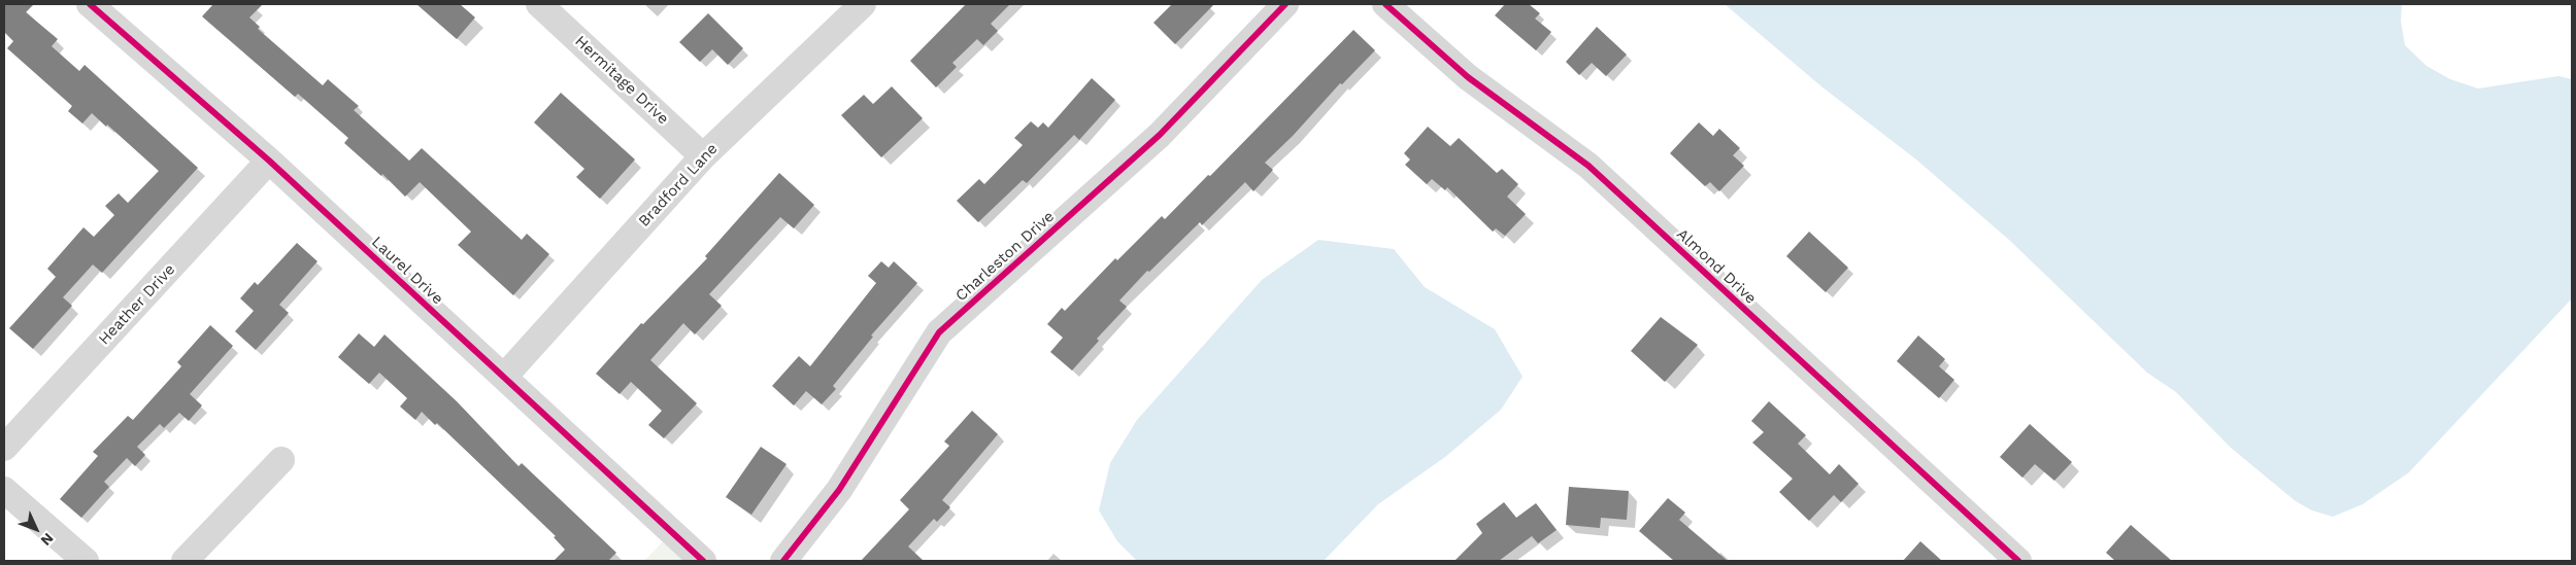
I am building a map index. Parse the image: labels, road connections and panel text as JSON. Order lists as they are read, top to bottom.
{
  "streets": {
    "street": [
      "Hermitage Drive",
      "Bradford Lane",
      "Charleston Drive",
      "Almond Drive",
      "Laurel Drive",
      "Heather Drive"
    ]
  },
  "crossings": [
    ["Hermitage Drive", "Bradford Lane"],
    ["Bradford Lane", "Laurel Drive"],
    ["Laurel Drive", "Heather Drive"]
  ],
  "north": "bottom right"
}
